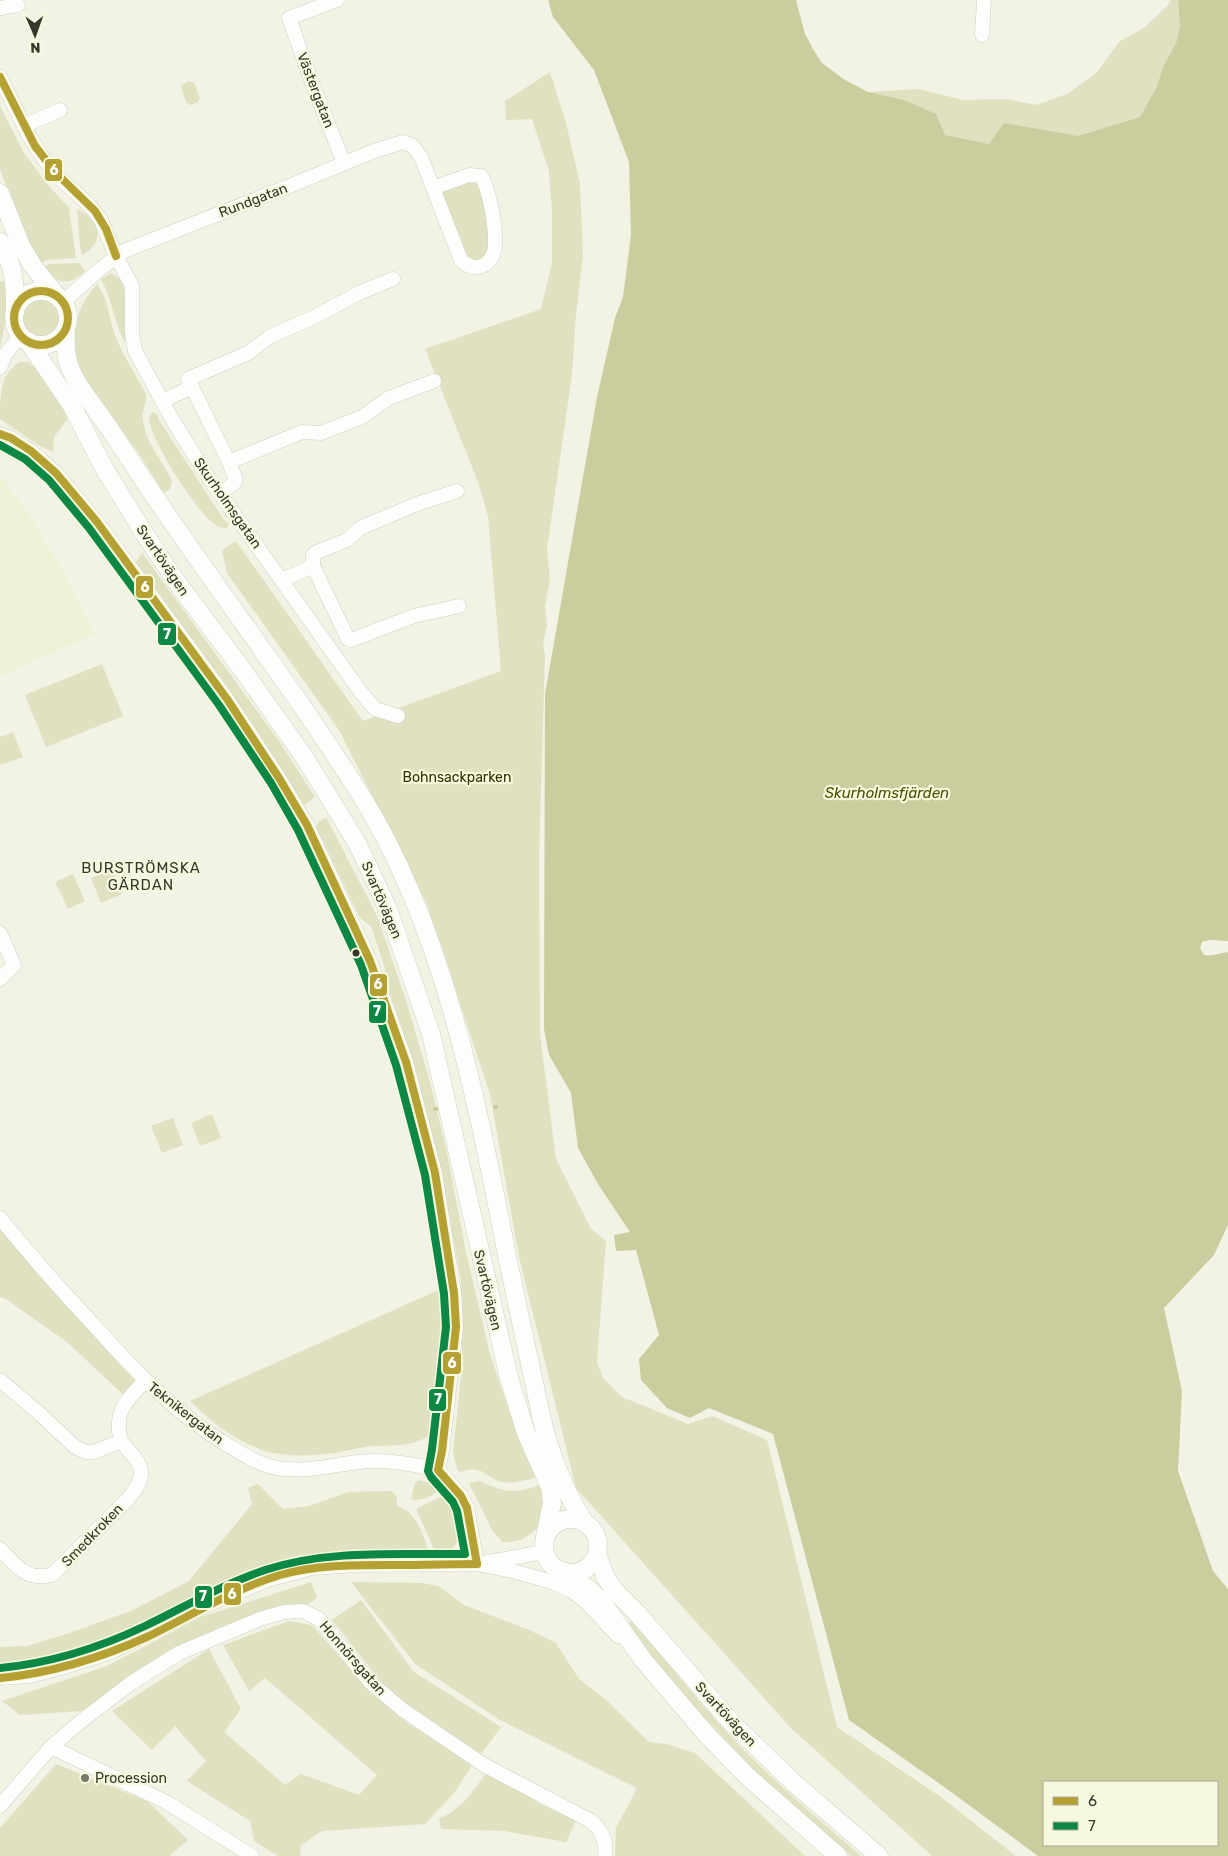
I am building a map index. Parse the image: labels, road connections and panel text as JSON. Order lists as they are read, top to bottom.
{
  "streets": {
    "main road": ["Svartövägen"],
    "street": [
      "Västergatan",
      "Rundgatan",
      "Skurholmsgatan",
      "Teknikergatan",
      "Smedkroken",
      "Honnörsgatan"
    ]
  },
  "crossings": [
    ["Västergatan", "Rundgatan"],
    ["Rundgatan", "Skurholmsgatan"],
    ["Rundgatan", "Svartövägen"]
  ],
  "districts": ["BURSTRÖMSKA GÄRDAN"],
  "water": ["Skurholmsfjärden"],
  "parks": ["Bohnsackparken"],
  "places": ["Procession"],
  "lines": ["transit line 6", "transit line 7"],
  "legend": ["6", "7"],
  "north": "bottom"
}
